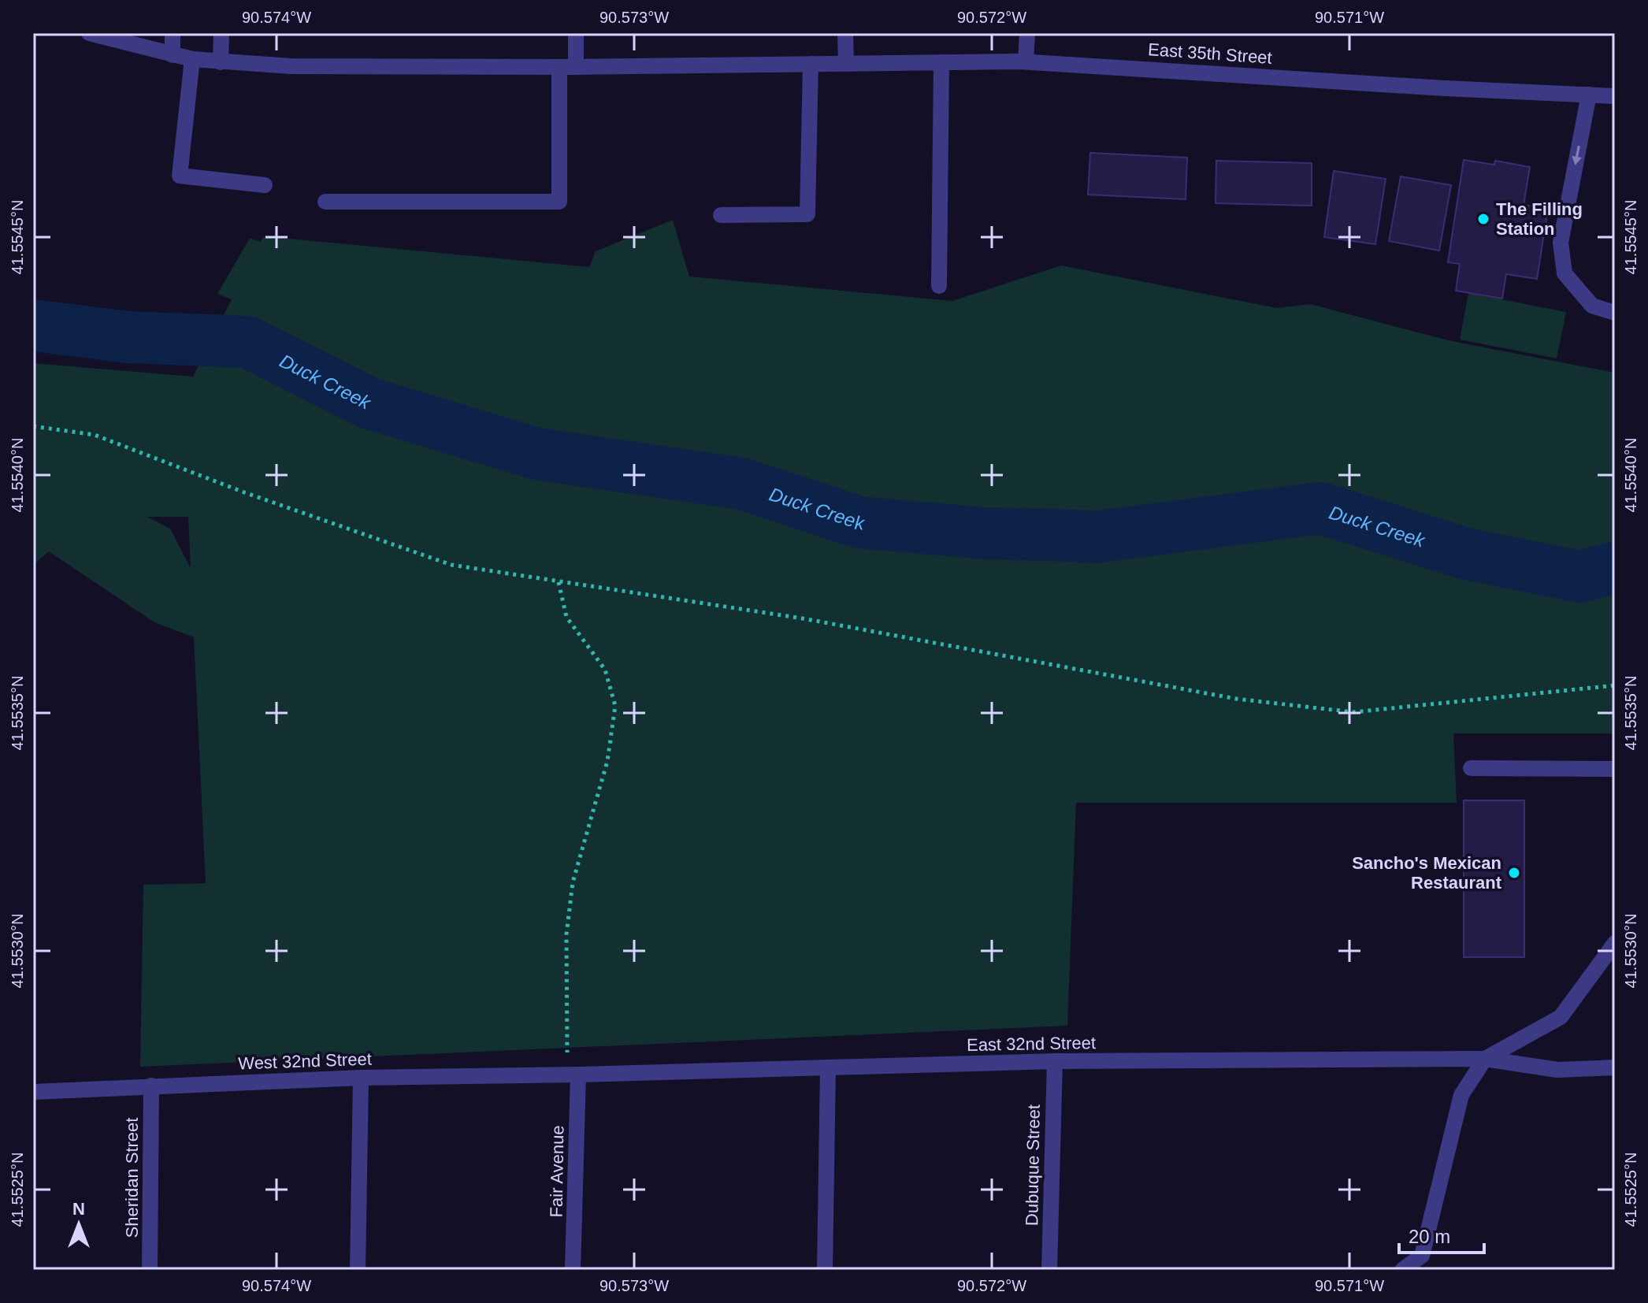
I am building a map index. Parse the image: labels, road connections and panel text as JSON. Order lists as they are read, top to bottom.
{
  "streets": {
    "street": [
      "East 35th Street",
      "East 32nd Street",
      "West 32nd Street",
      "Dubuque Street",
      "Fair Avenue",
      "Sheridan Street"
    ]
  },
  "crossings": [
    ["East 32nd Street", "West 32nd Street"],
    ["East 32nd Street", "Dubuque Street"],
    ["East 32nd Street", "Fair Avenue"],
    ["West 32nd Street", "Fair Avenue"],
    ["West 32nd Street", "Sheridan Street"]
  ],
  "water": ["Duck Creek"],
  "places": ["The Filling Station", "Sancho's Mexican Restaurant"],
  "scale_bar": "20 m",
  "north": "top",
  "coordinates": [
    "90.574°W",
    "90.573°W",
    "90.572°W",
    "90.571°W",
    "41.5545°N",
    "41.5540°N",
    "41.5535°N",
    "41.5530°N",
    "41.5525°N"
  ]
}
